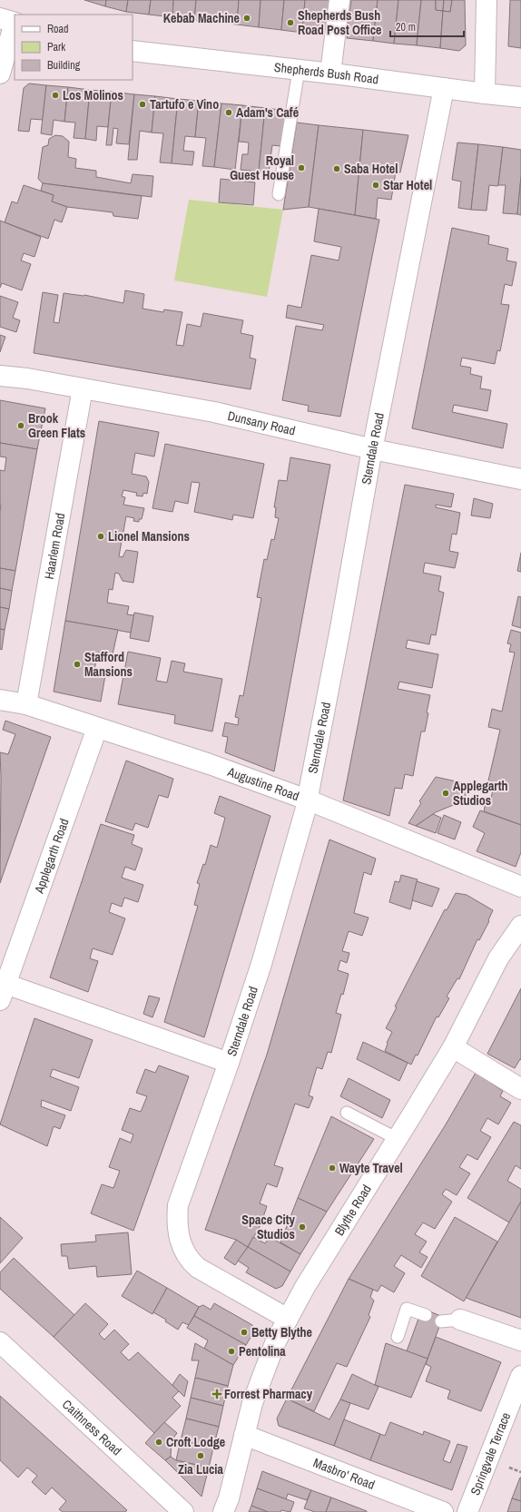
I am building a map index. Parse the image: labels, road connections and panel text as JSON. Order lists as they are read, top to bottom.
{
  "streets": {
    "street": [
      "Shepherds Bush Road",
      "Dunsany Road",
      "Sterndale Road",
      "Haarlem Road",
      "Augustine Road",
      "Applegarth Road",
      "Blythe Road",
      "Caithness Road",
      "Springvale Terrace",
      "Masbro' Road"
    ]
  },
  "crossings": [
    ["Shepherds Bush Road", "Sterndale Road"],
    ["Dunsany Road", "Sterndale Road"],
    ["Dunsany Road", "Haarlem Road"],
    ["Sterndale Road", "Augustine Road"],
    ["Sterndale Road", "Applegarth Road"],
    ["Sterndale Road", "Blythe Road"],
    ["Haarlem Road", "Augustine Road"],
    ["Augustine Road", "Applegarth Road"],
    ["Blythe Road", "Masbro' Road"]
  ],
  "places": {
    "other": [
      "Kebab Machine",
      "Shepherds Bush Road Post Office",
      "Los Molinos",
      "Tartufo e Vino",
      "Adam's Café",
      "Royal Guest House",
      "Saba Hotel",
      "Star Hotel",
      "Brook Green Flats",
      "Lionel Mansions",
      "Stafford Mansions",
      "Applegarth Studios",
      "Wayte Travel",
      "Space City Studios",
      "Betty Blythe",
      "Pentolina",
      "Croft Lodge",
      "Zia Lucia"
    ],
    "health": ["Forrest Pharmacy"]
  },
  "legend": ["Road", "Park", "Building"],
  "scale_bar": "20 m"
}
